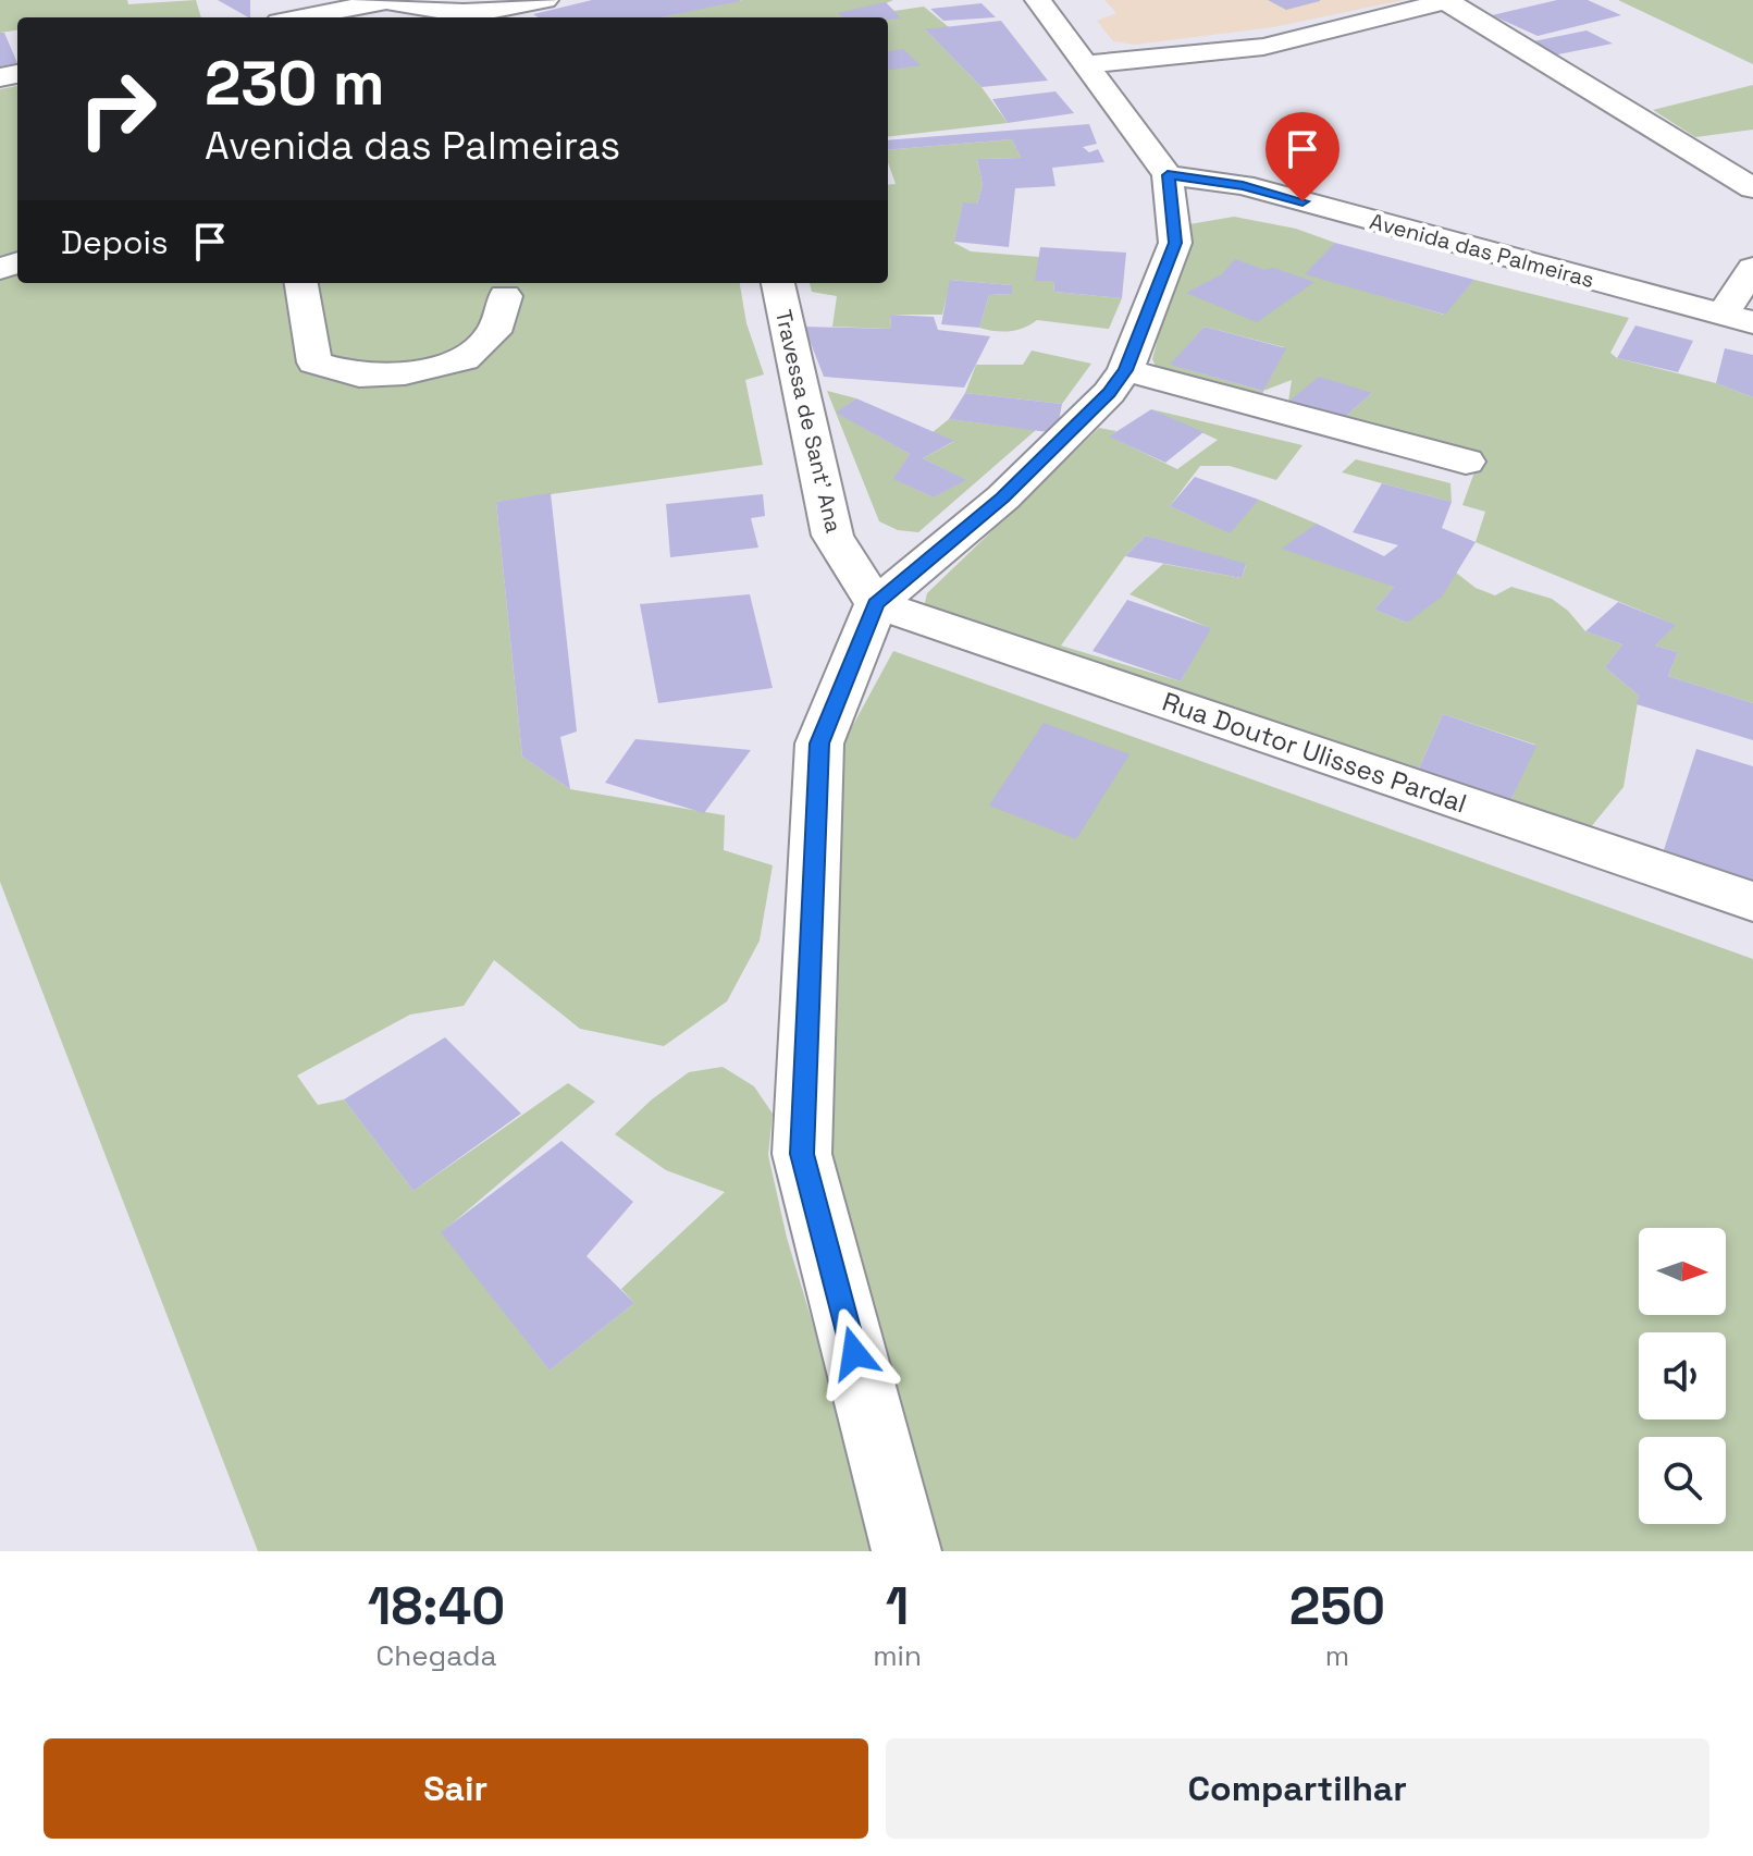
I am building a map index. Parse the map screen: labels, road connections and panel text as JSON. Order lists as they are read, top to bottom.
{
  "streets": {
    "street": ["Avenida das Palmeiras", "Travessa de Sant' Ana", "Rua Doutor Ulisses Pardal"]
  },
  "crossings": [
    ["Travessa de Sant' Ana", "Rua Doutor Ulisses Pardal"]
  ],
  "north": "right",
  "page": {
    "turn": ["230 m", "Avenida das Palmeiras"],
    "then": "Depois",
    "eta": [
      "18:40",
      "Chegada",
      "1",
      "min",
      "250",
      "m"
    ],
    "buttons": ["Sair", "Compartilhar"]
  }
}
